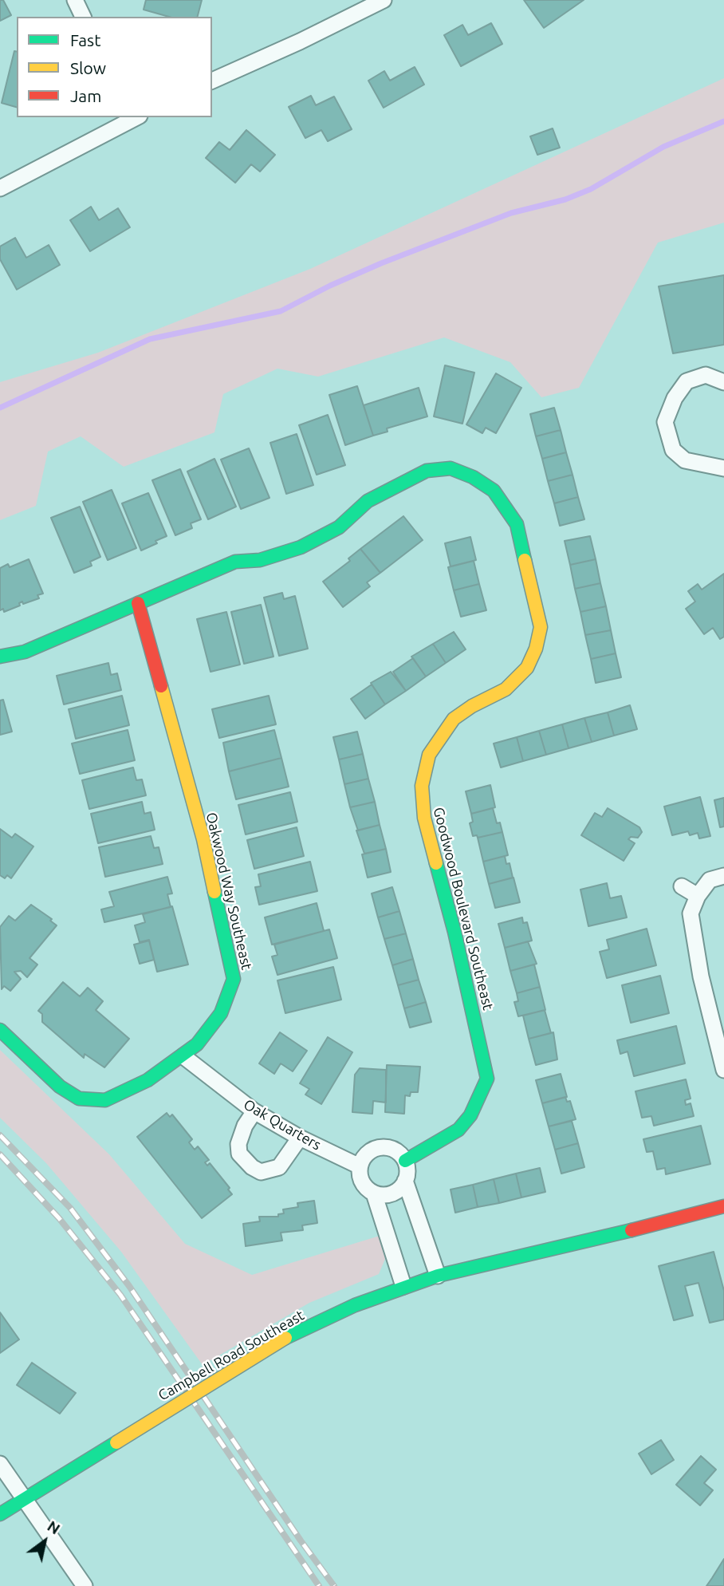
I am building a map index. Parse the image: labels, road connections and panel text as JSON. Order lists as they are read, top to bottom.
{
  "streets": {
    "street": [
      "Oakwood Way Southeast",
      "Goodwood Boulevard Southeast",
      "Oak Quarters",
      "Campbell Road Southeast"
    ]
  },
  "crossings": [
    ["Oakwood Way Southeast", "Goodwood Boulevard Southeast"],
    ["Oakwood Way Southeast", "Oak Quarters"],
    ["Goodwood Boulevard Southeast", "Oak Quarters"]
  ],
  "legend": ["Fast", "Slow", "Jam"],
  "north": "top right"
}
